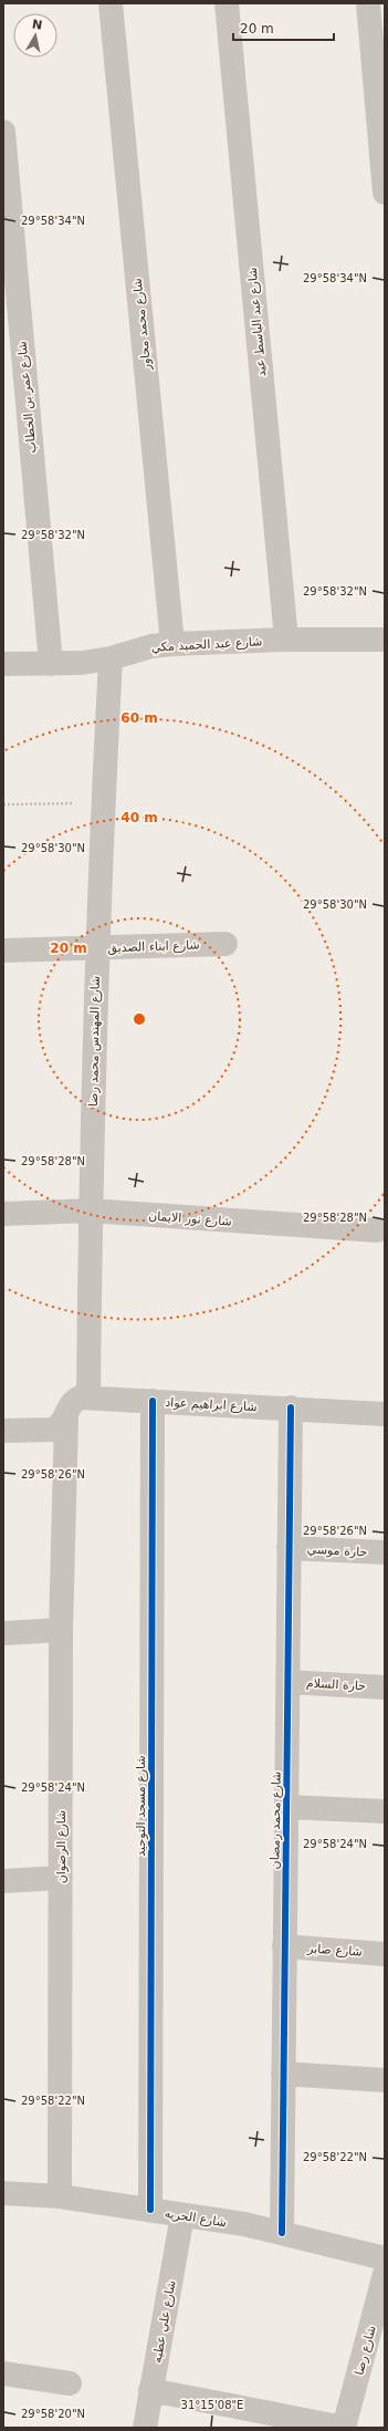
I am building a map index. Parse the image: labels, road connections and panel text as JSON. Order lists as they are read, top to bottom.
{
  "streets": {
    "street": [
      "شارع عبد الباسط عيد",
      "شارع محمد مجاور",
      "شارع عمر بن الخطاب",
      "شارع عبد الحميد مكي",
      "شارع ابناء الصديق",
      "شارع المهندس محمد رضا",
      "شارع نور الايمان",
      "شارع ابراهيم عواد",
      "حارة موسي",
      "حارة السلام",
      "شارع مسجد التوحيد",
      "شارع محمد رمضان",
      "شارع الرضوان",
      "شارع صابر",
      "شارع الحريه",
      "شارع علي عطيه",
      "شارع رضا"
    ]
  },
  "crossings": [
    ["شارع عبد الباسط عيد", "شارع عبد الحميد مكي"],
    ["شارع محمد مجاور", "شارع عبد الحميد مكي"],
    ["شارع عمر بن الخطاب", "شارع عبد الحميد مكي"],
    ["شارع عبد الحميد مكي", "شارع المهندس محمد رضا"],
    ["شارع ابناء الصديق", "شارع المهندس محمد رضا"],
    ["شارع المهندس محمد رضا", "شارع نور الايمان"],
    ["شارع المهندس محمد رضا", "شارع ابراهيم عواد"],
    ["شارع ابراهيم عواد", "شارع مسجد التوحيد"],
    ["شارع ابراهيم عواد", "شارع محمد رمضان"],
    ["حارة موسي", "شارع محمد رمضان"],
    ["حارة السلام", "شارع محمد رمضان"],
    ["شارع مسجد التوحيد", "شارع الحريه"],
    ["شارع محمد رمضان", "شارع صابر"],
    ["شارع محمد رمضان", "شارع الحريه"],
    ["شارع الرضوان", "شارع الحريه"],
    ["شارع الحريه", "شارع علي عطيه"]
  ],
  "scale_bar": "20 m",
  "north": "top",
  "coordinates": [
    "29°58'34\"N",
    "29°58'32\"N",
    "29°58'30\"N",
    "29°58'28\"N",
    "29°58'26\"N",
    "29°58'24\"N",
    "29°58'22\"N",
    "31°15'08\"E",
    "29°58'20\"N"
  ],
  "rings": ["60 m", "40 m", "20 m"]
}
